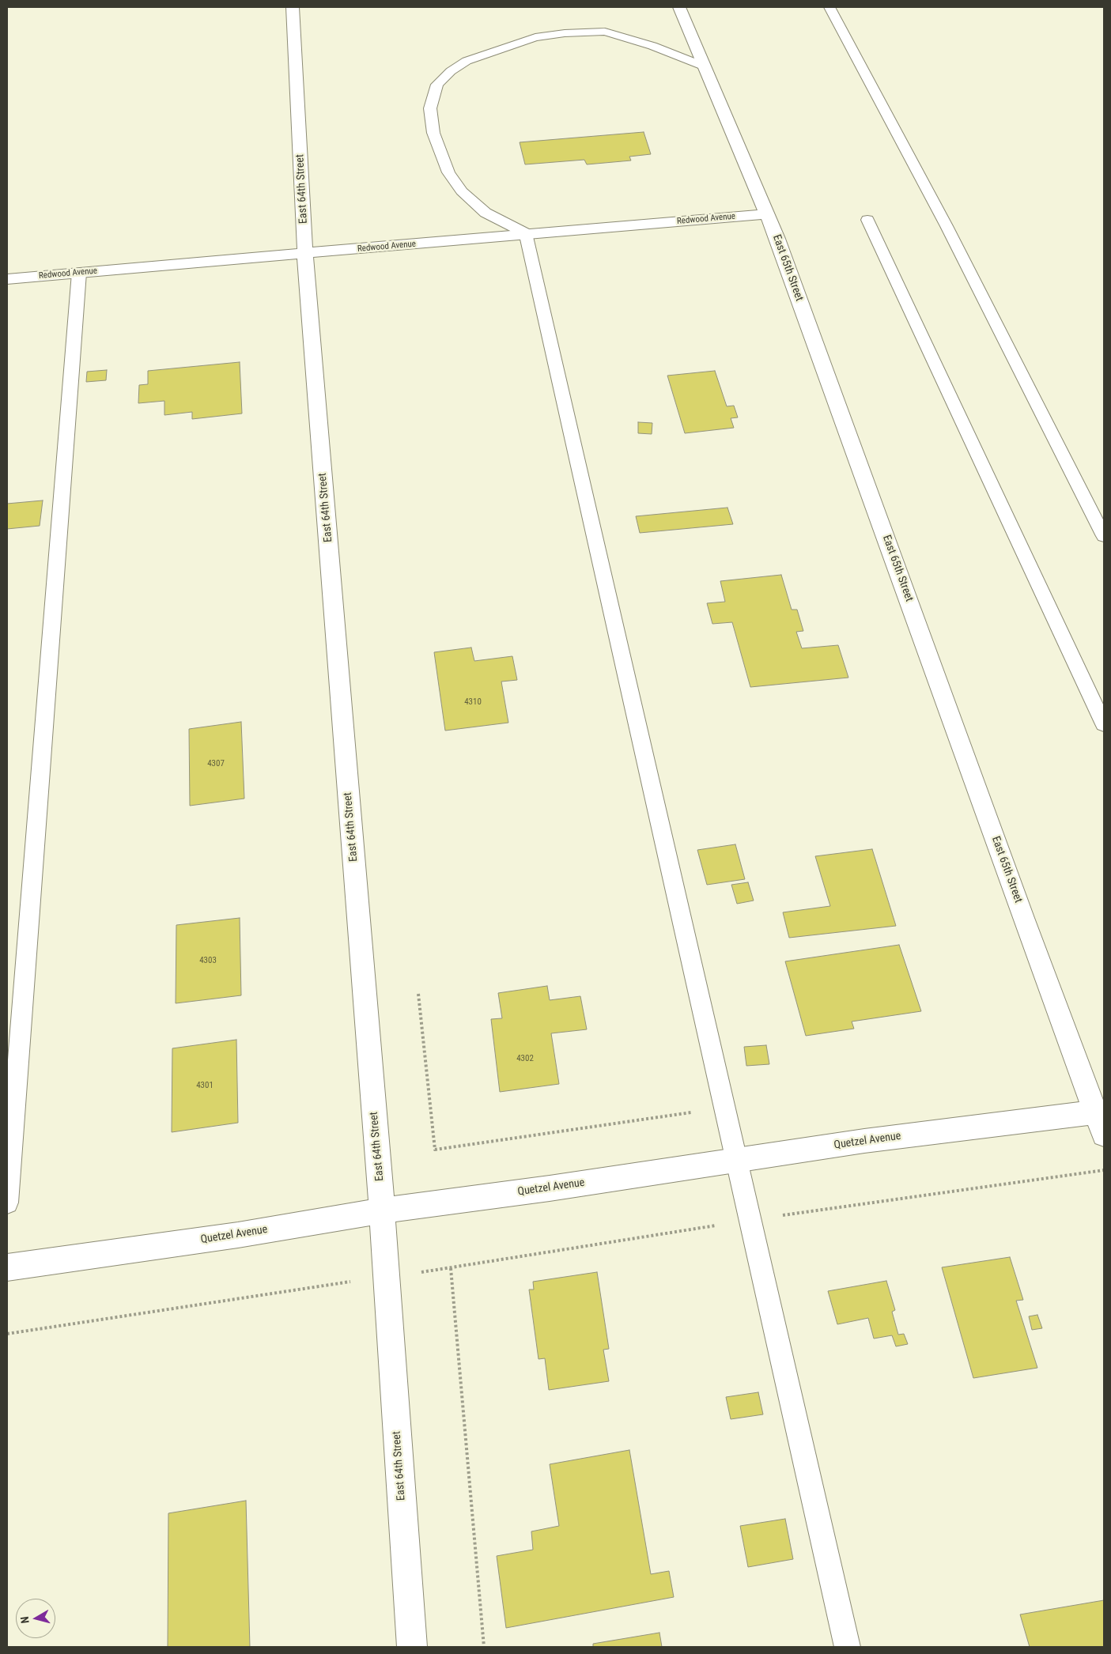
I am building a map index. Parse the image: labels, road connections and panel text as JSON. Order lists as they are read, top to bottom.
{
  "streets": {
    "street": [
      "East 64th Street",
      "Redwood Avenue",
      "East 65th Street",
      "Quetzel Avenue"
    ]
  },
  "crossings": [
    ["East 64th Street", "Redwood Avenue"],
    ["East 64th Street", "Quetzel Avenue"],
    ["Redwood Avenue", "East 65th Street"],
    ["East 65th Street", "Quetzel Avenue"]
  ],
  "house_numbers": [
    "4310",
    "4307",
    "4303",
    "4302",
    "4301"
  ],
  "north": "left"
}
